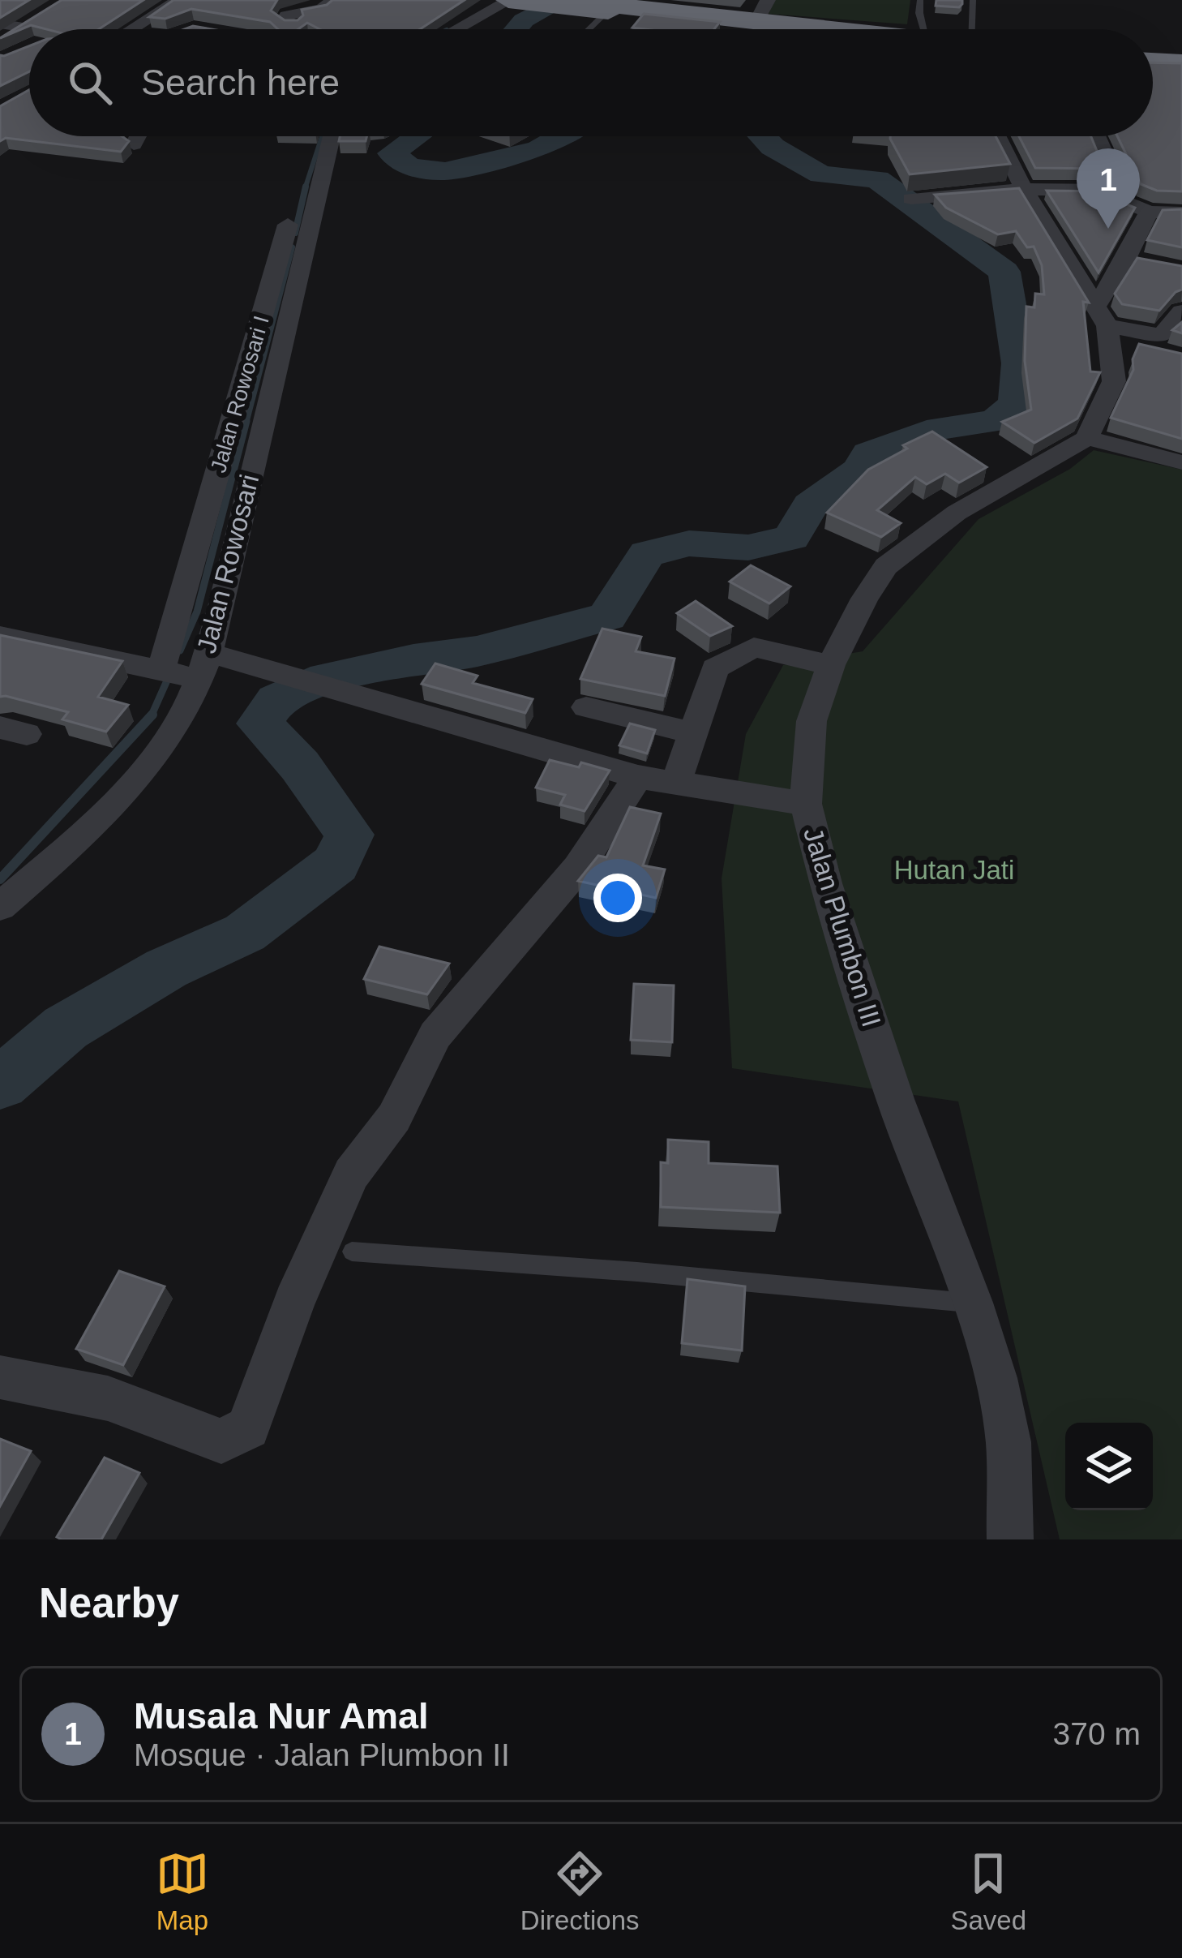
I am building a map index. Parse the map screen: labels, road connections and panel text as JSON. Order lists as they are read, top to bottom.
{
  "streets": {
    "street": ["Jalan Rowosari I", "Jalan Rowosari", "Jalan Plumbon III"]
  },
  "crossings": [
    ["Jalan Rowosari I", "Jalan Rowosari"]
  ],
  "parks": ["Hutan Jati"],
  "page": {
    "search": "Search here",
    "pins": "1",
    "heading": "Nearby",
    "list": [
      {
        "mark": "1",
        "name": "Musala Nur Amal",
        "note": "Mosque · Jalan Plumbon II",
        "value": "370 m"
      }
    ],
    "nav": ["Map", "Directions", "Saved"]
  }
}
